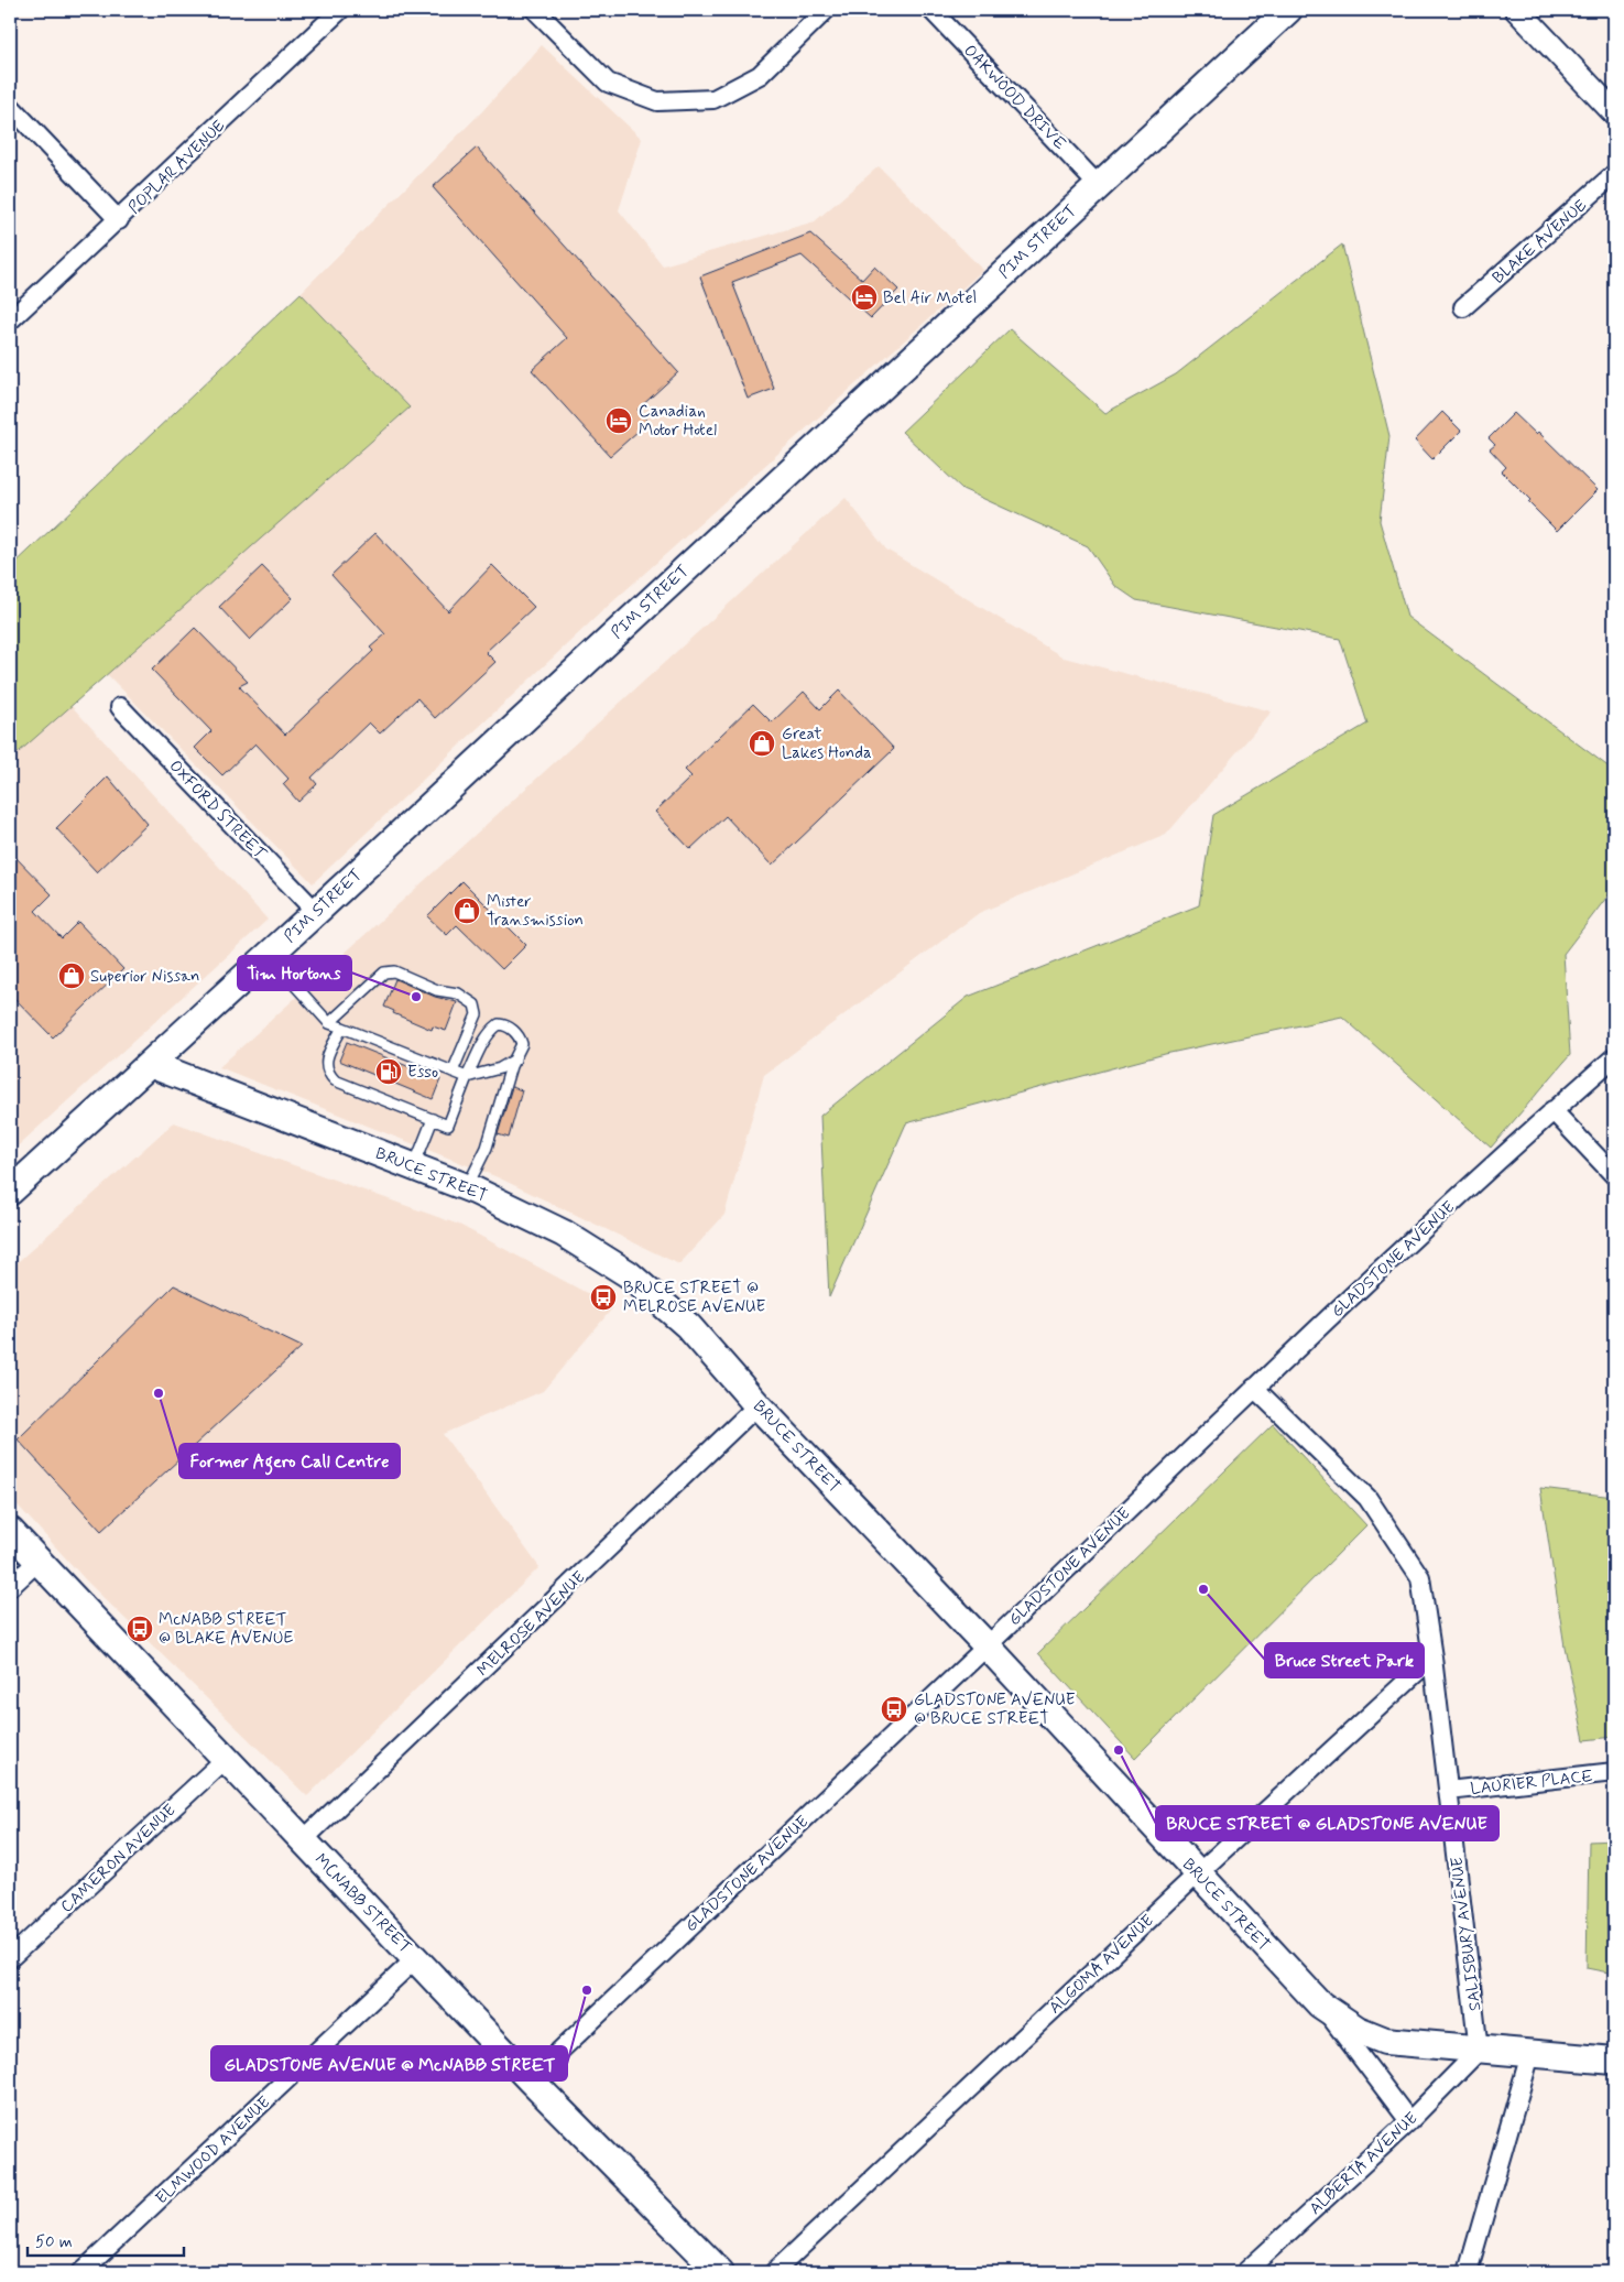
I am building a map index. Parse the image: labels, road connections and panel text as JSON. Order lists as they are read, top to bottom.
{
  "streets": {
    "main road": ["PIM STREET", "BRUCE STREET", "MCNABB STREET"],
    "street": [
      "OAKWOOD DRIVE",
      "POPLAR AVENUE",
      "BLAKE AVENUE",
      "OXFORD STREET",
      "GLADSTONE AVENUE",
      "MELROSE AVENUE",
      "LAURIER PLACE",
      "CAMERON AVENUE",
      "SALISBURY AVENUE",
      "ALGOMA AVENUE",
      "ELMWOOD AVENUE",
      "ALBERTA AVENUE"
    ]
  },
  "crossings": [
    ["OAKWOOD DRIVE", "PIM STREET"],
    ["PIM STREET", "OXFORD STREET"],
    ["PIM STREET", "BRUCE STREET"],
    ["BRUCE STREET", "GLADSTONE AVENUE"],
    ["BRUCE STREET", "MELROSE AVENUE"],
    ["BRUCE STREET", "SALISBURY AVENUE"],
    ["BRUCE STREET", "ALGOMA AVENUE"],
    ["BRUCE STREET", "ALBERTA AVENUE"],
    ["GLADSTONE AVENUE", "MCNABB STREET"],
    ["GLADSTONE AVENUE", "SALISBURY AVENUE"],
    ["MELROSE AVENUE", "MCNABB STREET"],
    ["LAURIER PLACE", "SALISBURY AVENUE"],
    ["CAMERON AVENUE", "MCNABB STREET"],
    ["MCNABB STREET", "ELMWOOD AVENUE"],
    ["SALISBURY AVENUE", "ALGOMA AVENUE"],
    ["SALISBURY AVENUE", "ALBERTA AVENUE"]
  ],
  "places": {
    "hotel": ["Bel Air Motel", "Canadian Motor Hotel"],
    "shop": ["Great Lakes Honda", "Mister Transmission", "Superior Nissan"],
    "other": [
      "Tim Hortons",
      "Former Agero Call Centre",
      "Bruce Street Park",
      "BRUCE STREET @ GLADSTONE AVENUE",
      "GLADSTONE AVENUE @ McNABB STREET"
    ],
    "fuel station": ["Esso"],
    "bus stop": ["BRUCE STREET @ MELROSE AVENUE", "McNABB STREET @ BLAKE AVENUE", "GLADSTONE AVENUE @ BRUCE STREET"]
  },
  "scale_bar": "50 m"
}
